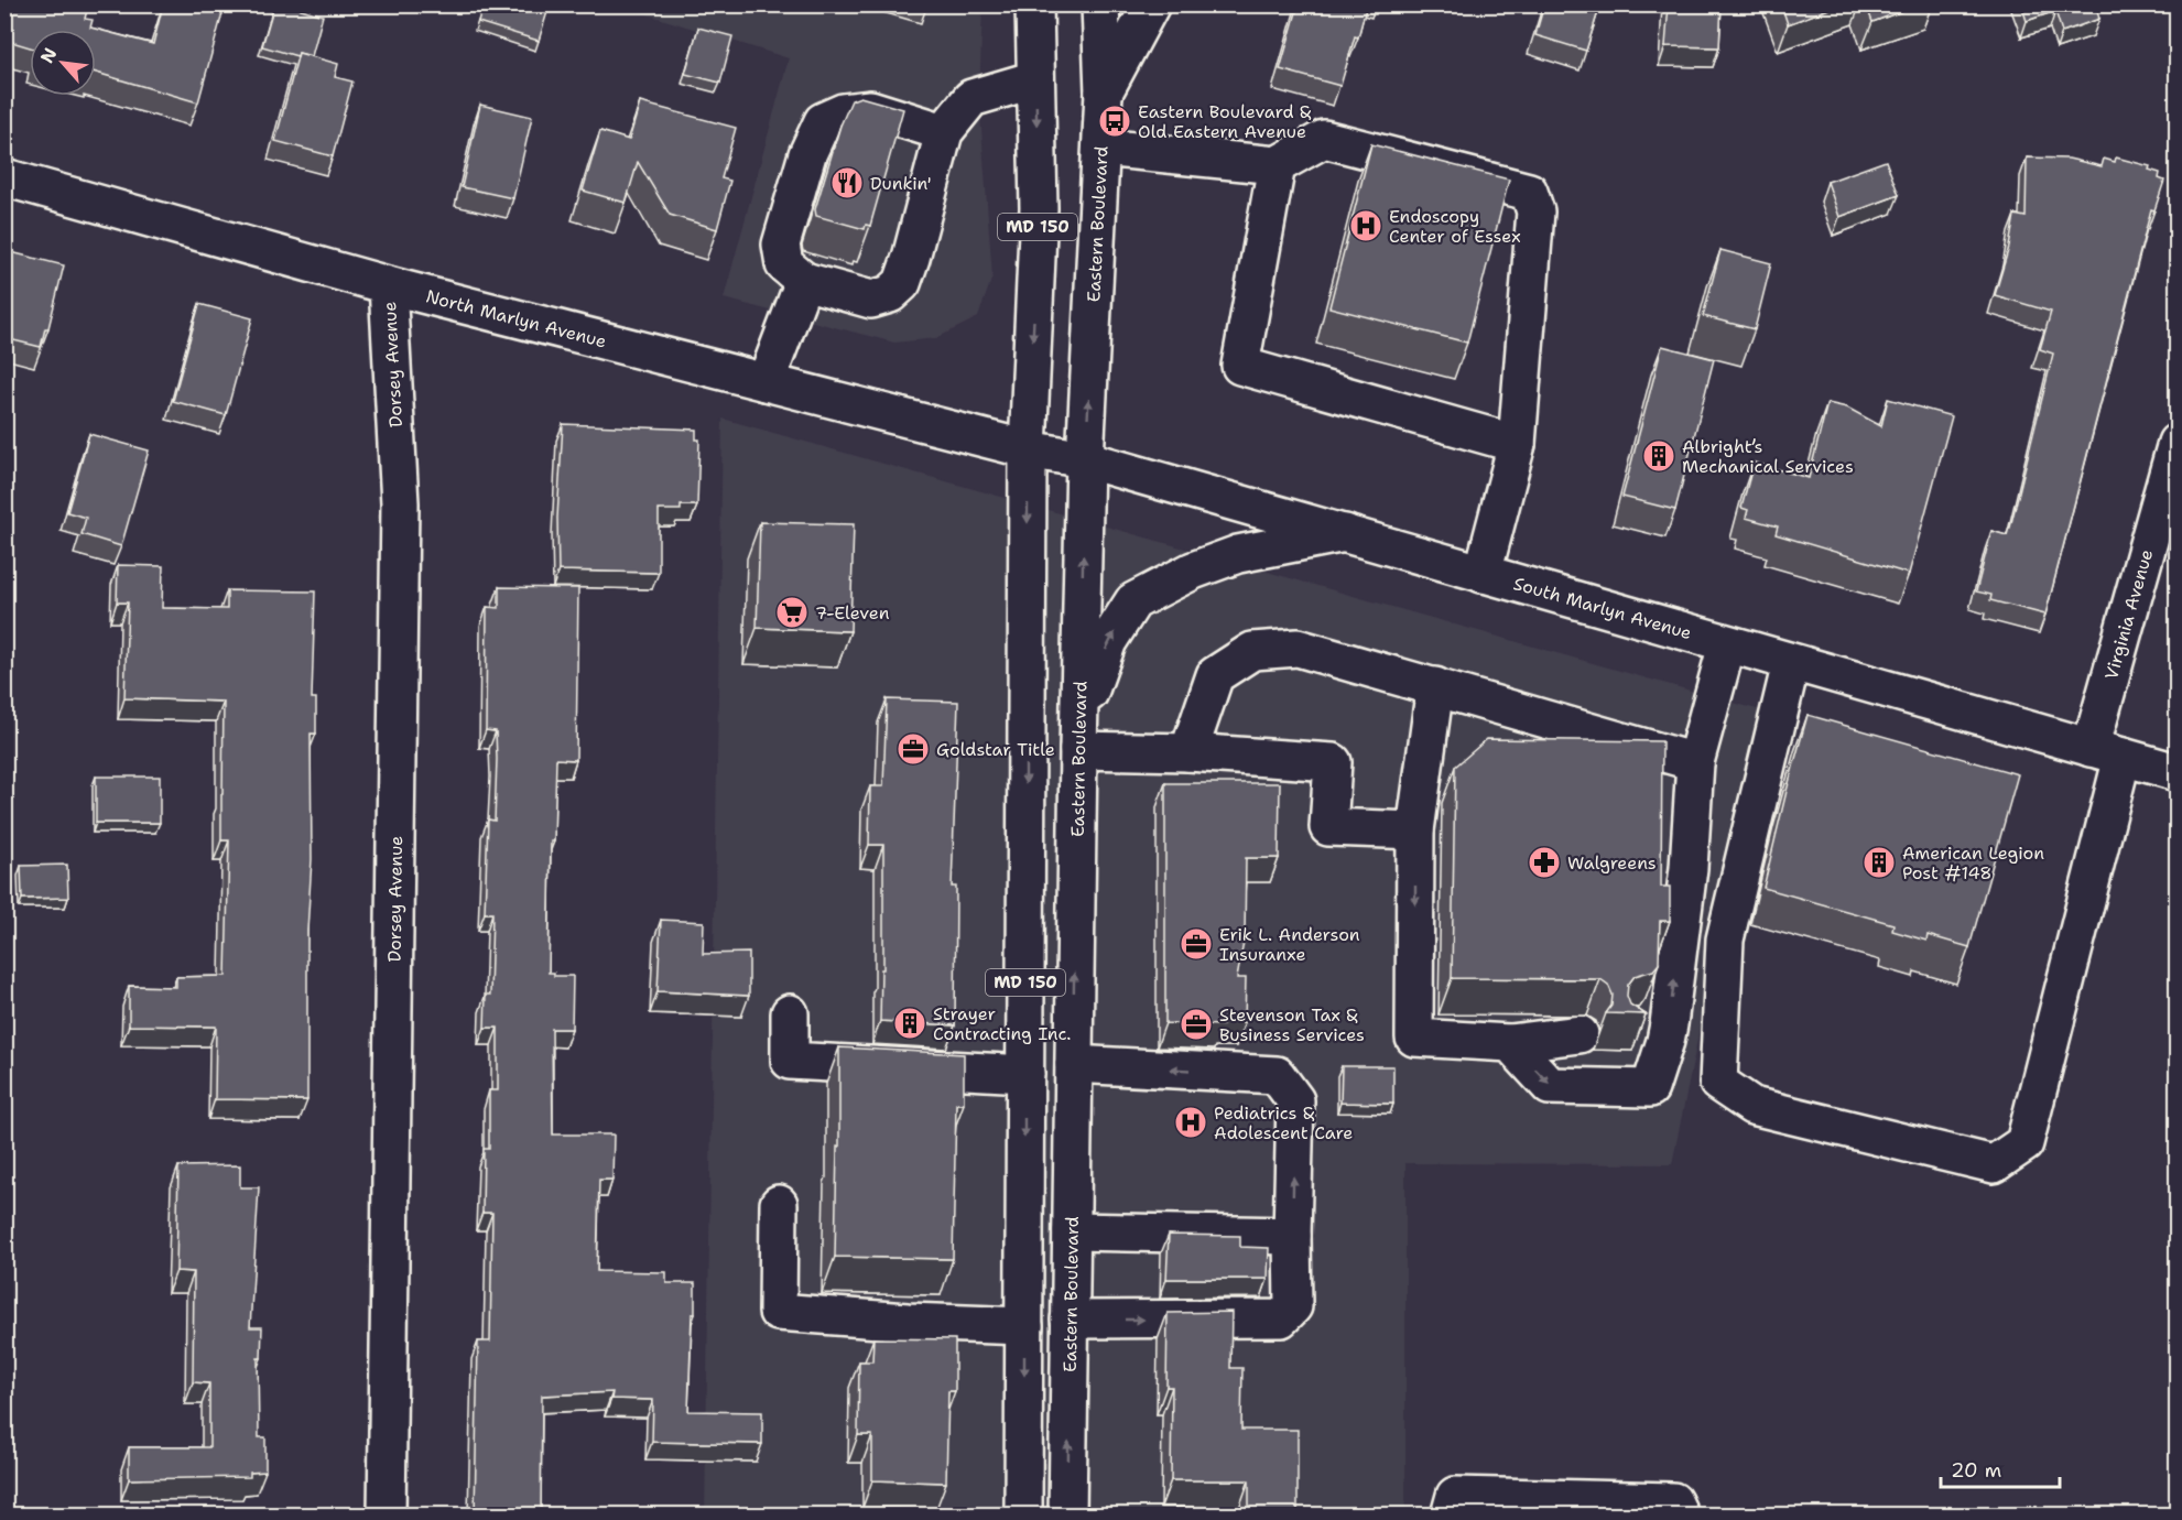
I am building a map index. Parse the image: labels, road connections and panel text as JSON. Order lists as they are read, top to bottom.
{
  "streets": {
    "street": [
      "Eastern Boulevard",
      "MD 150",
      "North Marlyn Avenue",
      "Dorsey Avenue",
      "South Marlyn Avenue",
      "Virginia Avenue"
    ]
  },
  "crossings": [
    ["Eastern Boulevard", "South Marlyn Avenue"],
    ["MD 150", "North Marlyn Avenue"],
    ["MD 150", "South Marlyn Avenue"],
    ["North Marlyn Avenue", "Dorsey Avenue"],
    ["North Marlyn Avenue", "South Marlyn Avenue"],
    ["South Marlyn Avenue", "Virginia Avenue"]
  ],
  "places": {
    "bus stop": ["Eastern Boulevard & Old Eastern Avenue"],
    "restaurant": ["Dunkin'"],
    "hospital": ["Endoscopy Center of Essex", "Pediatrics & Adolescent Care"],
    "building": ["Albright’s Mechanical Services", "American Legion Post #148", "Strayer Contracting Inc."],
    "supermarket": ["7-Eleven"],
    "office": ["Goldstar Title", "Erik L. Anderson Insuranxe", "Stevenson Tax & Business Services"],
    "pharmacy": ["Walgreens"]
  },
  "scale_bar": "20 m",
  "north": "top left"
}
